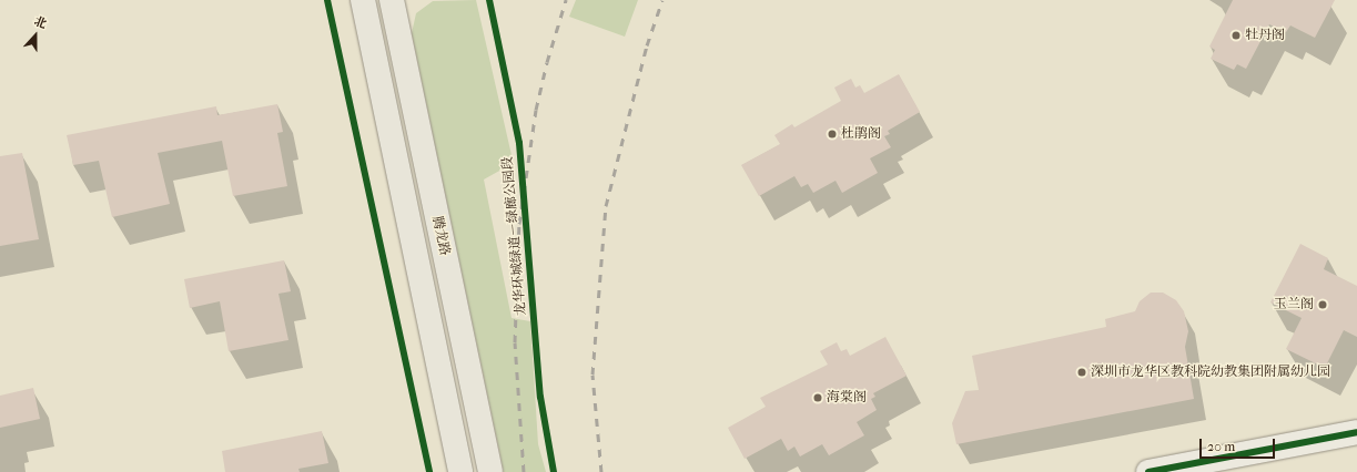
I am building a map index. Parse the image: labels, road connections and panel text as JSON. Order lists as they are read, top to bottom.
{
  "streets": {
    "main road": ["腾龙路"],
    "cycle path": ["龙华环城绿道－绿廊公园段"]
  },
  "places": [
    "牡丹阁",
    "杜鹃阁",
    "玉兰阁",
    "深圳市龙华区教科院幼教集团附属幼儿园",
    "海棠阁"
  ],
  "scale_bar": "20 m",
  "north": "top"
}
